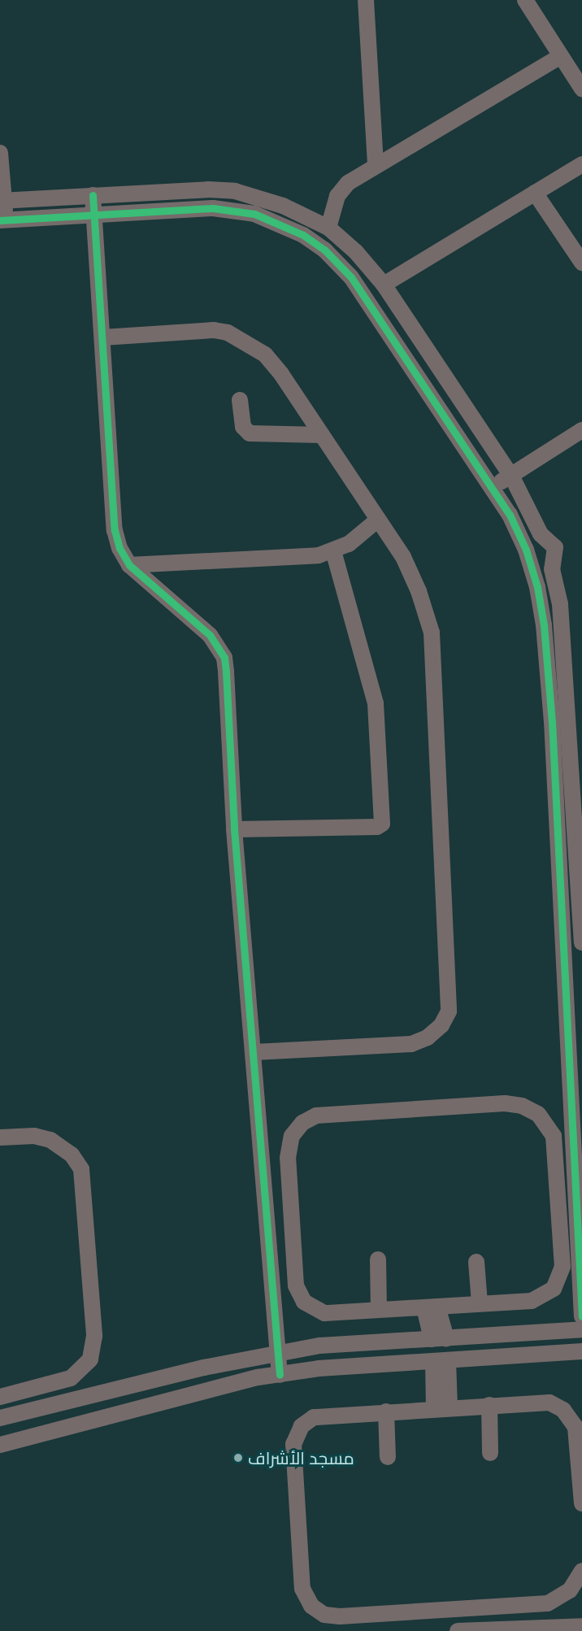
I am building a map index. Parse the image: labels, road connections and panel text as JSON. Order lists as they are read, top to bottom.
{
  "places": ["مسجد الأشراف"]
}
